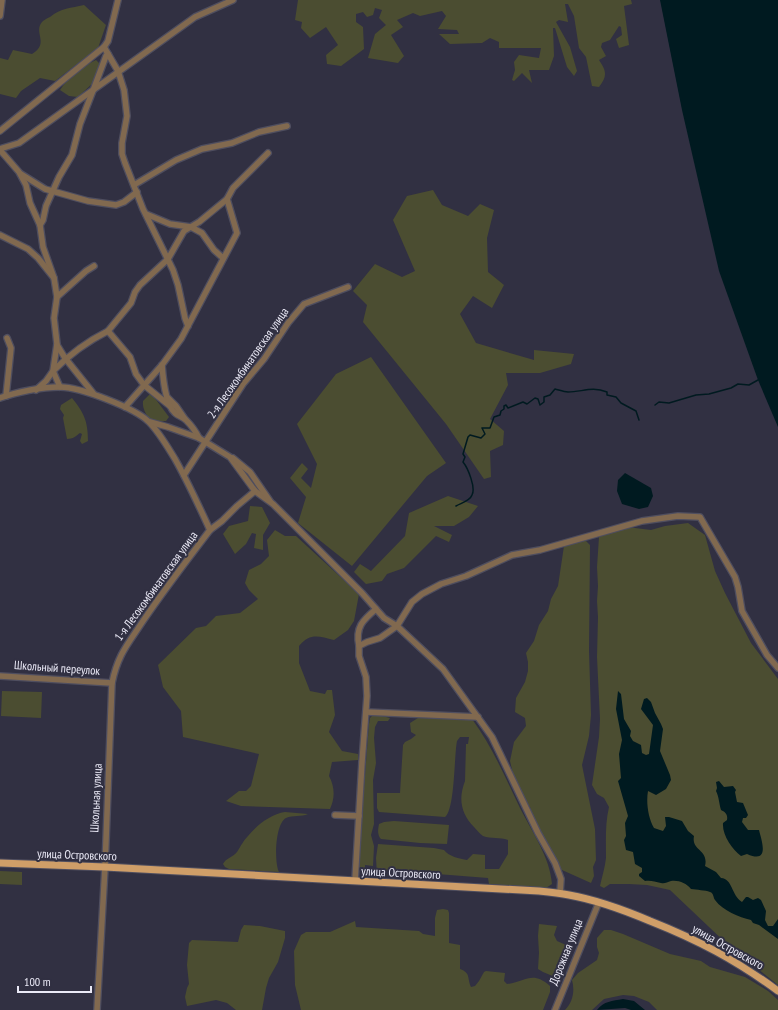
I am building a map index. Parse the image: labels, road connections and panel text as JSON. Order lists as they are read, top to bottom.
{
  "streets": {
    "main road": ["улица Островского"],
    "street": [
      "2-я Лесокомбинатовская улица",
      "1-я Лесокомбинатовская улица",
      "Школьный переулок",
      "Школьная улица",
      "Дорожная улица"
    ]
  },
  "crossings": [
    ["2-я Лесокомбинатовская улица", "1-я Лесокомбинатовская улица"],
    ["1-я Лесокомбинатовская улица", "Школьный переулок"],
    ["1-я Лесокомбинатовская улица", "Школьная улица"],
    ["Школьный переулок", "Школьная улица"],
    ["Школьная улица", "улица Островского"],
    ["улица Островского", "Дорожная улица"]
  ],
  "scale_bar": "100 m"
}
